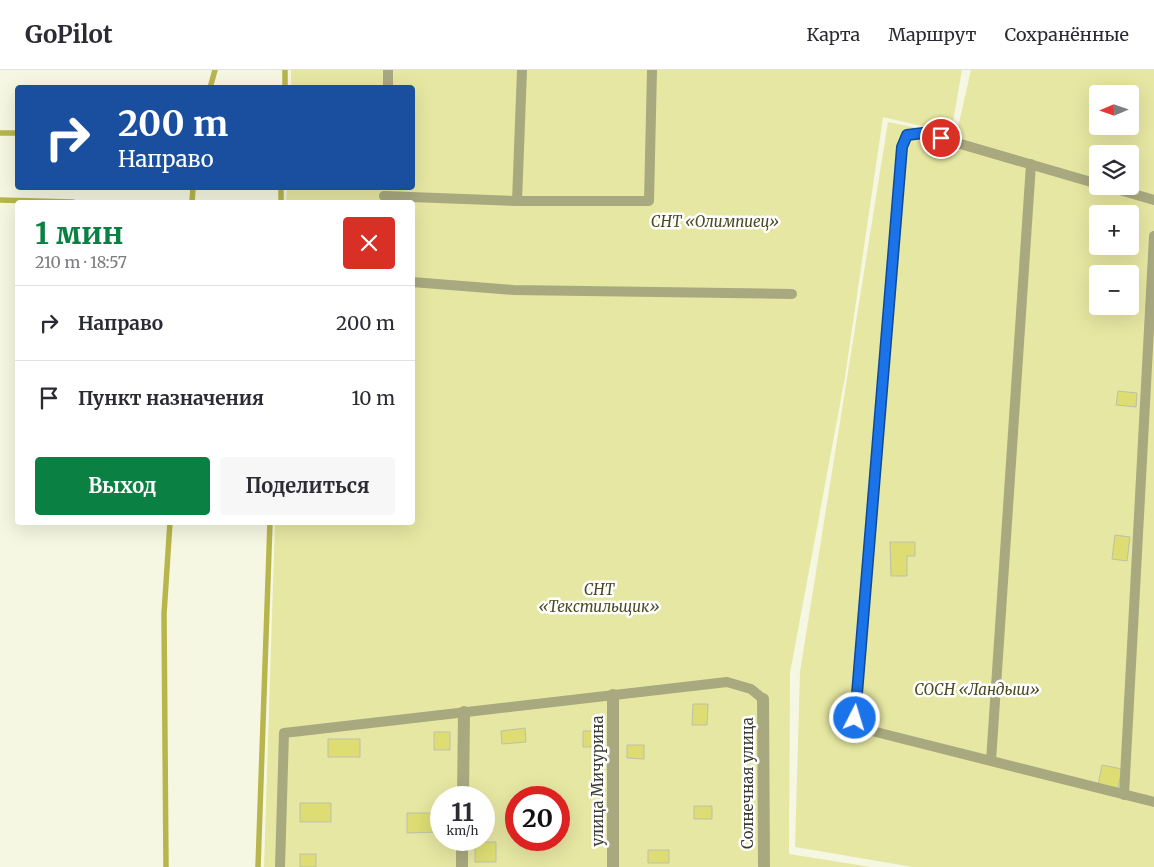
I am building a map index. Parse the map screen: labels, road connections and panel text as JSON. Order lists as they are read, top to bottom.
{
  "streets": {
    "street": ["улица Мичурина", "Солнечная улица"]
  },
  "parks": ["СНТ «Олимпиец»", "СНТ «Текстильщик»", "СОСН «Ландыш»"],
  "north": "left",
  "page": {
    "header": "GoPilot",
    "nav": ["Карта", "Маршрут", "Сохранённые"],
    "map_buttons": ["+", "−"],
    "turn": ["200 m", "Направо"],
    "heading": ["1 мин", "210 m · 18:57"],
    "list": [
      {
        "name": "Направо",
        "value": "200 m"
      },
      {
        "name": "Пункт назначения",
        "value": "10 m"
      }
    ],
    "buttons": ["Выход", "Поделиться"],
    "speed": "11 km/h",
    "limit": "20"
  }
}
